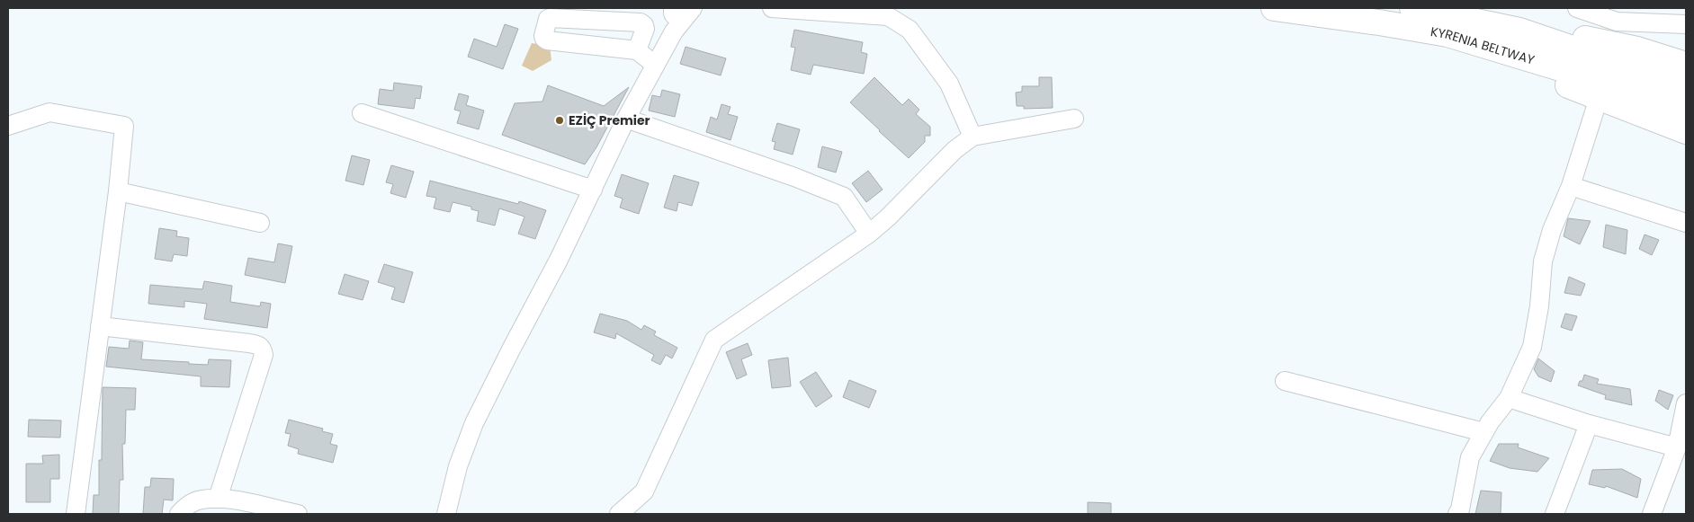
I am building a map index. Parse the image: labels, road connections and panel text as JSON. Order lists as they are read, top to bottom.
{
  "streets": {
    "highway": ["KYRENIA BELTWAY"]
  },
  "places": ["EZİÇ Premier"]
}
